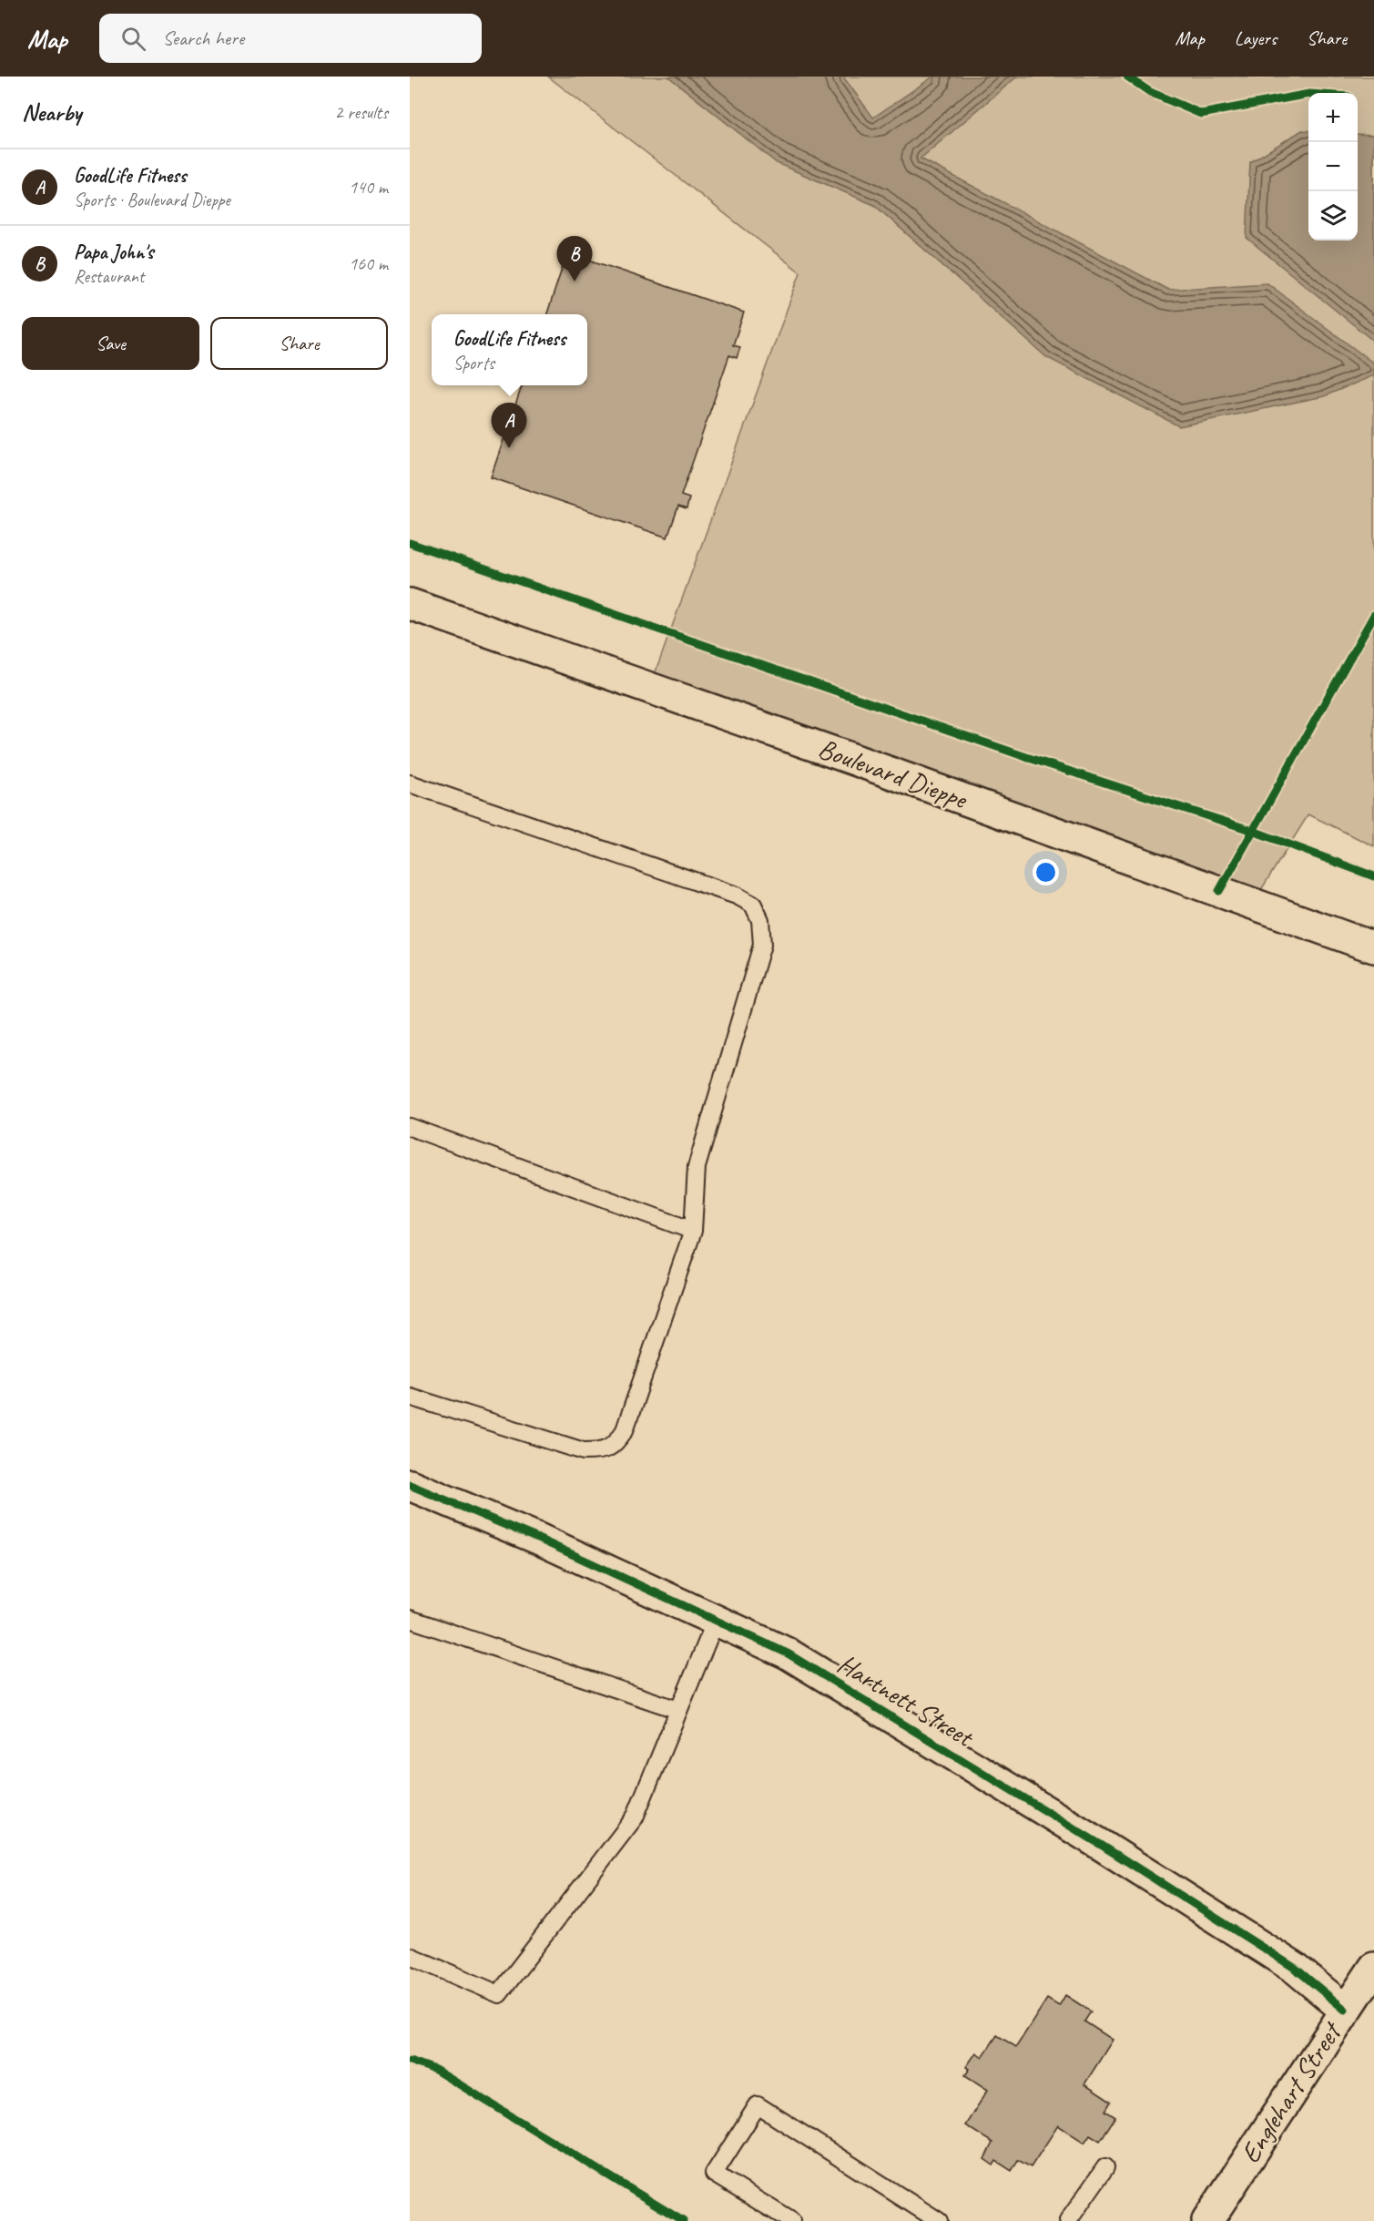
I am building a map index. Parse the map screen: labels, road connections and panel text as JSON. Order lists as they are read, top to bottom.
{
  "streets": {
    "street": ["Boulevard Dieppe", "Hartnett Street", "Englehart Street"]
  },
  "crossings": [
    ["Hartnett Street", "Englehart Street"]
  ],
  "page": {
    "header": "Map",
    "search": "Search here",
    "nav": ["Map", "Layers", "Share"],
    "heading": ["Nearby", "2 results"],
    "map_buttons": ["+", "−"],
    "list": [
      {
        "mark": "A",
        "name": "GoodLife Fitness",
        "note": "Sports · Boulevard Dieppe",
        "value": "140 m"
      },
      {
        "mark": "B",
        "name": "Papa John's",
        "note": "Restaurant",
        "value": "160 m"
      }
    ],
    "pins": ["B", "A"],
    "buttons": ["Save", "Share"],
    "popup": ["GoodLife Fitness", "Sports"]
  }
}
